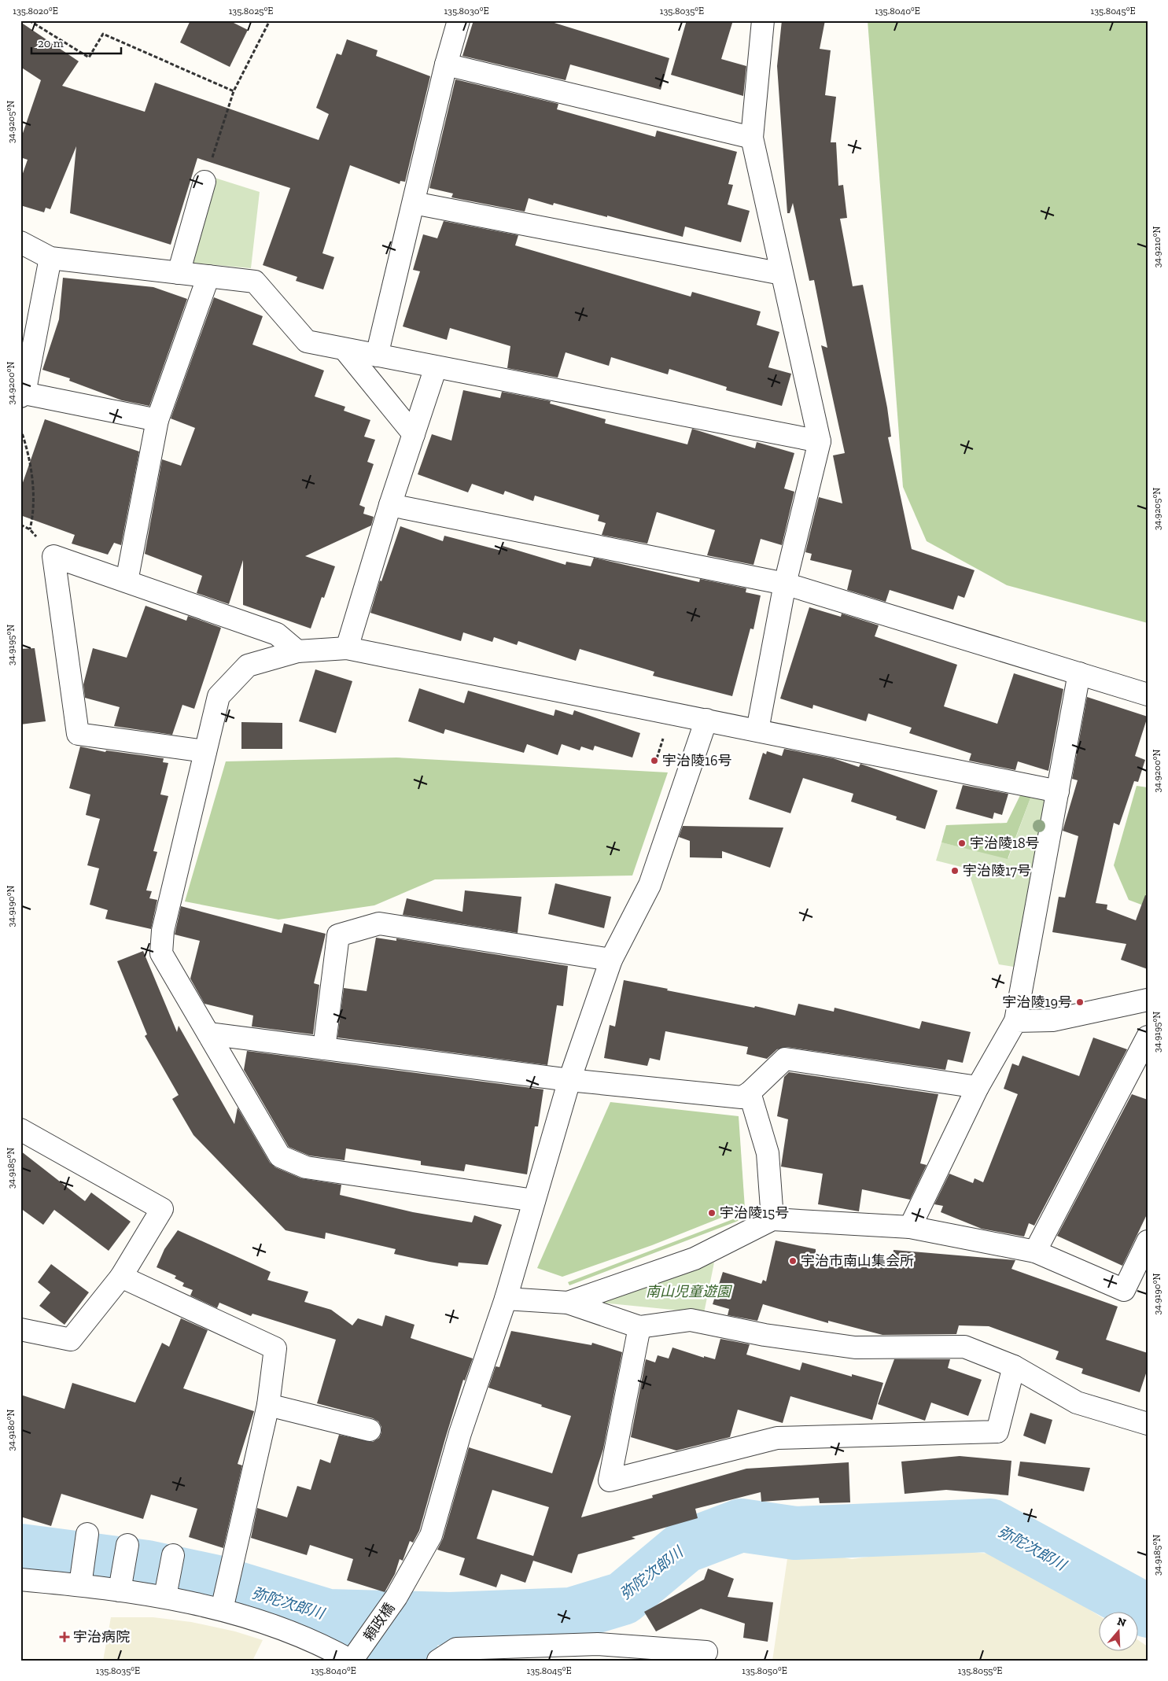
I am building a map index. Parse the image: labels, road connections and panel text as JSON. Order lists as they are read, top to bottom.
{
  "streets": {
    "street": ["頼政橋"]
  },
  "water": ["弥陀次郎川"],
  "parks": ["南山児童遊園"],
  "places": {
    "other": [
      "宇治陵16号",
      "宇治陵18号",
      "宇治陵17号",
      "宇治陵19号",
      "宇治陵15号",
      "宇治市南山集会所"
    ],
    "health": ["宇治病院"]
  },
  "scale_bar": "20 m",
  "north": "top",
  "coordinates": [
    "135.8020°E",
    "135.8025°E",
    "135.8030°E",
    "135.8035°E",
    "135.8040°E",
    "135.8045°E",
    "34.9205°N",
    "34.9210°N",
    "34.9200°N",
    "34.9195°N",
    "34.9190°N",
    "34.9185°N",
    "34.9180°N",
    "135.8050°E",
    "135.8055°E"
  ]
}
